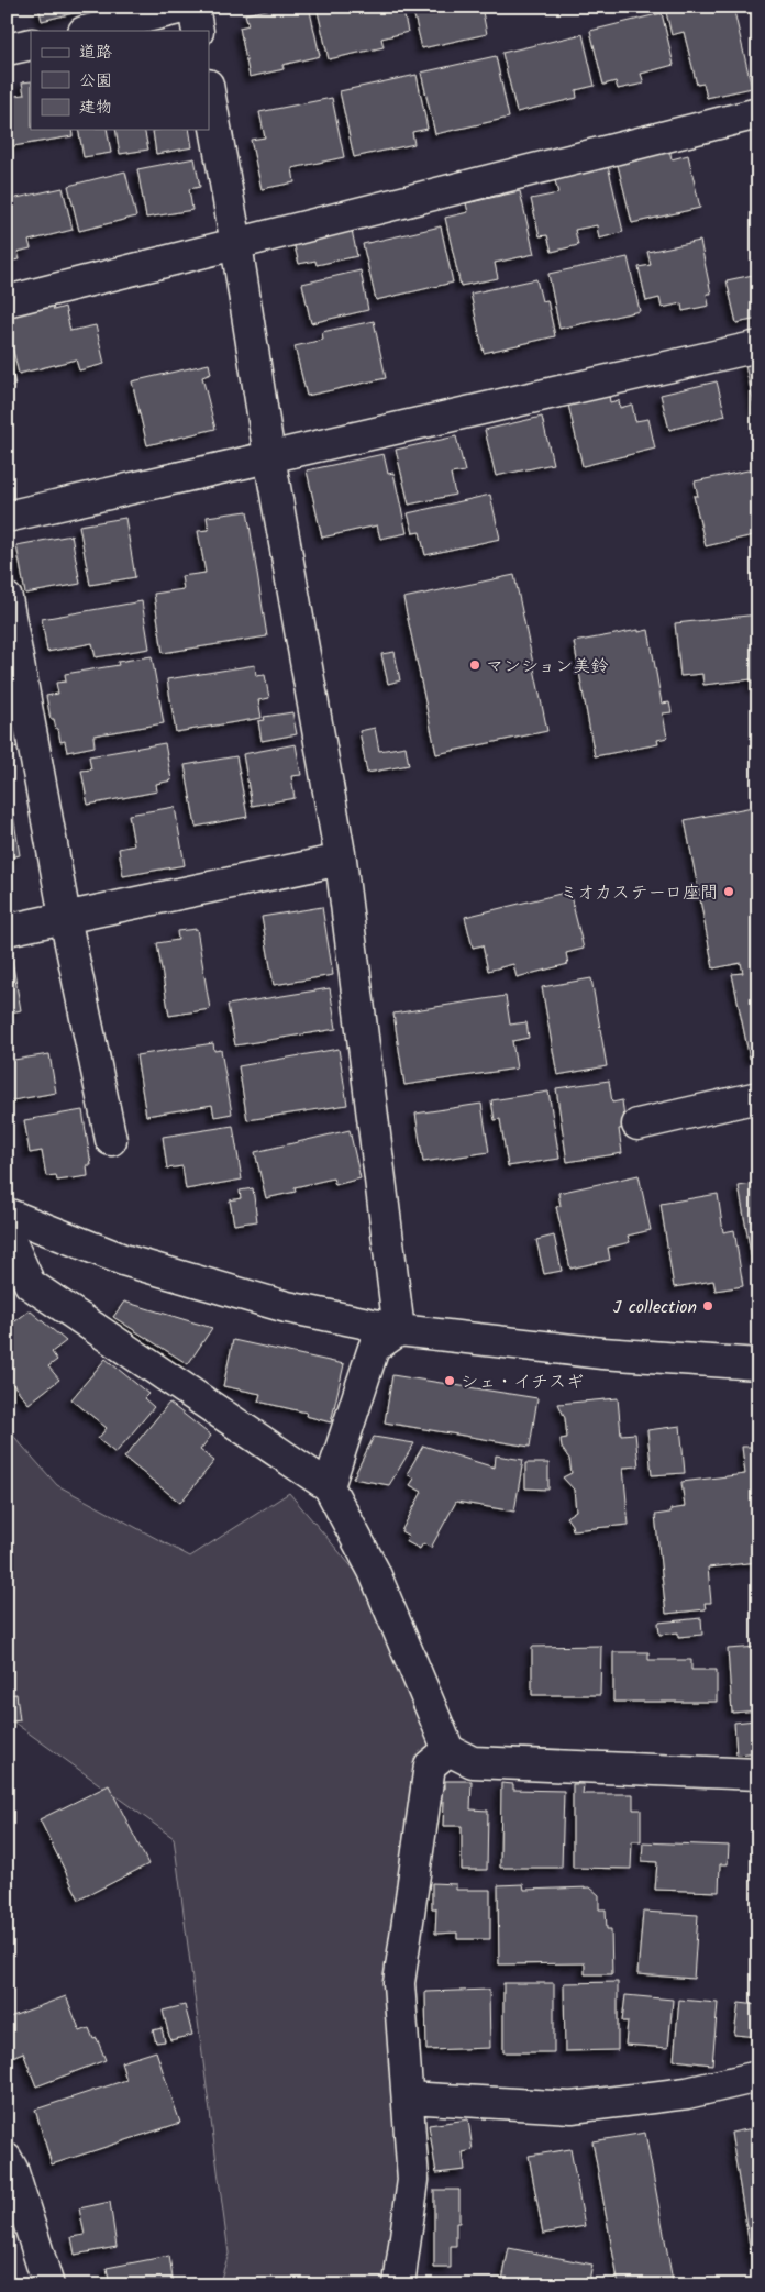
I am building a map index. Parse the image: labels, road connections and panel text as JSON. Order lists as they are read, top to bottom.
{
  "places": [
    "マンション美鈴",
    "ミオカステーロ座間",
    "J collection",
    "シェ・イチスギ"
  ],
  "legend": ["道路", "公園", "建物"]
}
